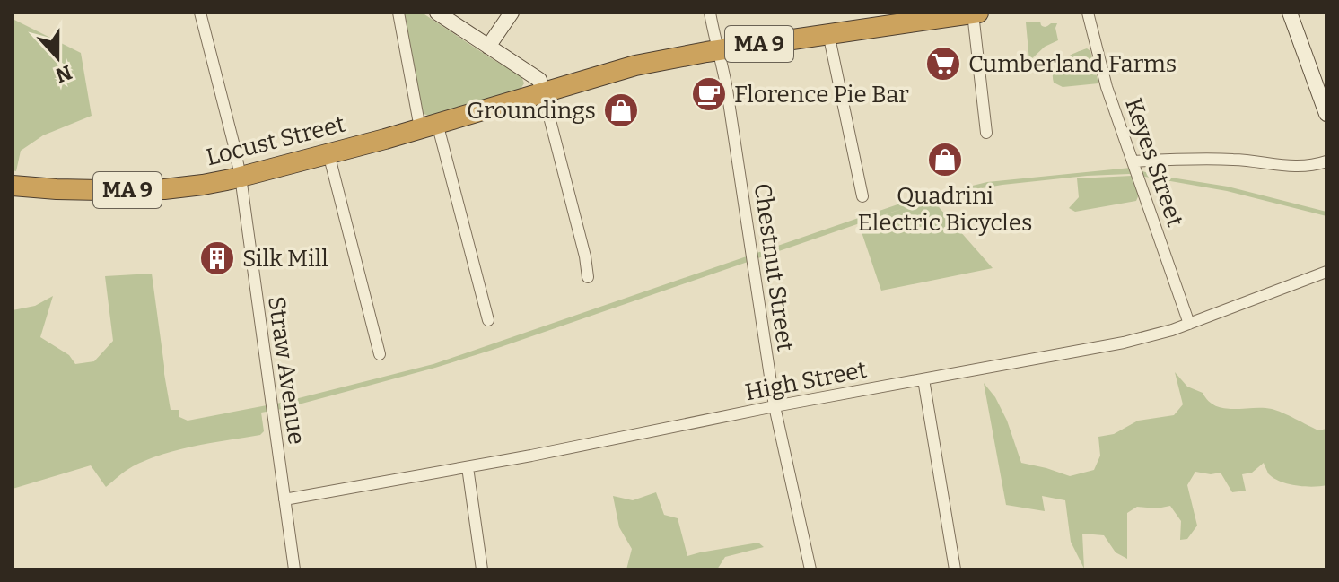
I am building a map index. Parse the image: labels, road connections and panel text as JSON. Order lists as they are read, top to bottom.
{
  "streets": {
    "highway": ["MA 9", "Locust Street"],
    "street": [
      "Keyes Street",
      "Chestnut Street",
      "Straw Avenue",
      "High Street"
    ]
  },
  "crossings": [
    ["MA 9", "Locust Street"],
    ["MA 9", "Chestnut Street"],
    ["Locust Street", "Straw Avenue"],
    ["Keyes Street", "High Street"],
    ["Chestnut Street", "High Street"],
    ["Straw Avenue", "High Street"]
  ],
  "places": {
    "supermarket": ["Cumberland Farms"],
    "cafe": ["Florence Pie Bar"],
    "shop": ["Groundings", "Quadrini Electric Bicycles"],
    "building": ["Silk Mill"]
  },
  "north": "bottom"
}
